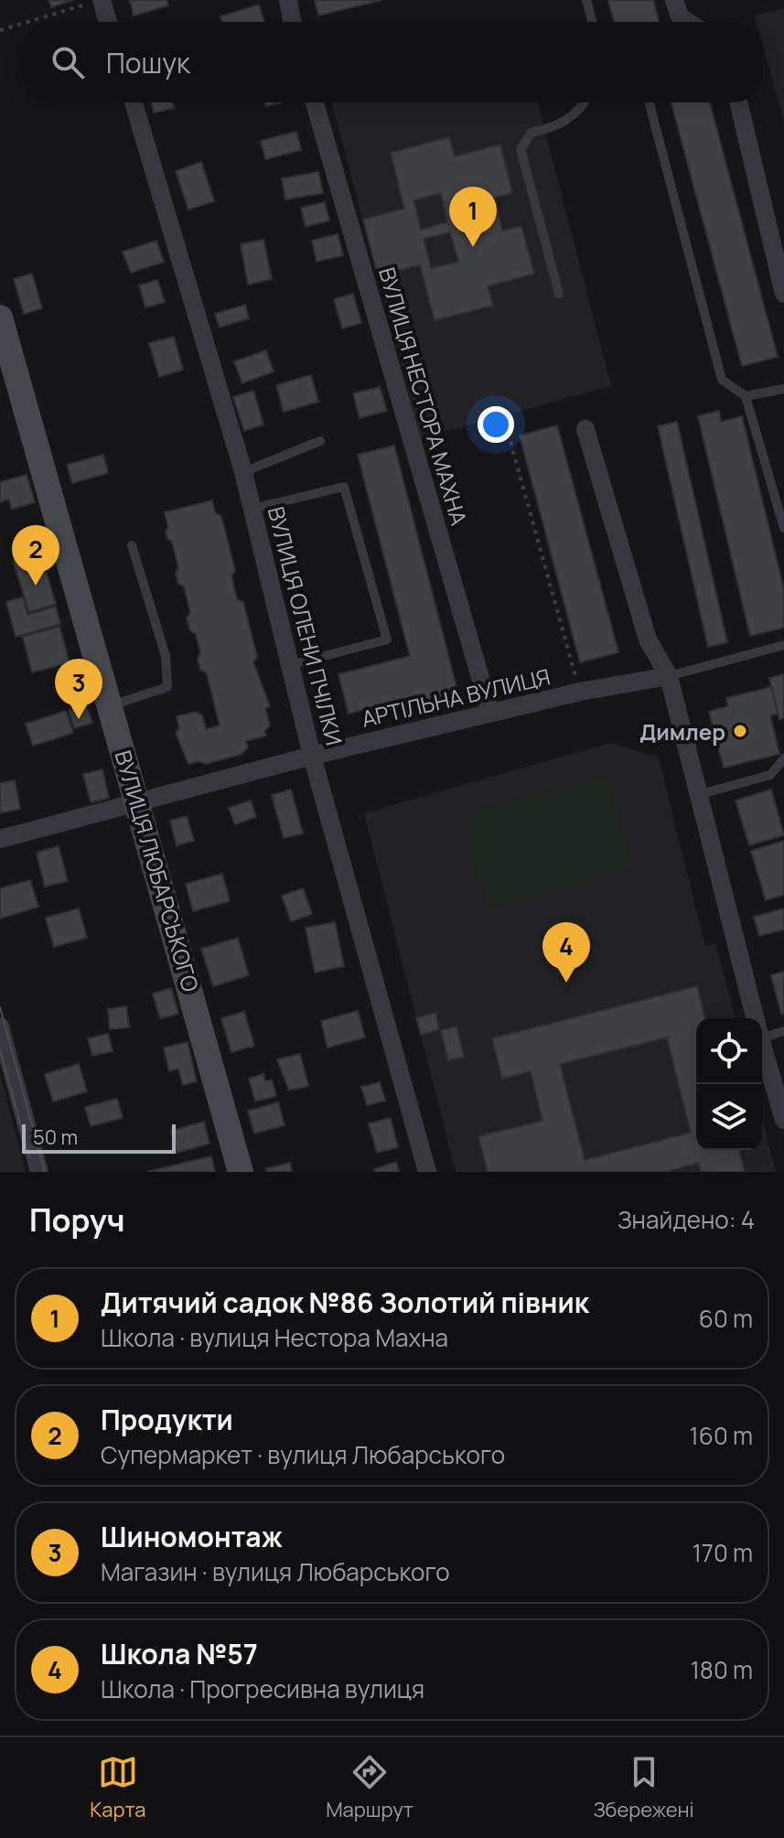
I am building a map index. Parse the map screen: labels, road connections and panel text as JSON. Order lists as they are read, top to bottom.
{
  "streets": {
    "main road": ["ВУЛИЦЯ ЛЮБАРСЬКОГО"],
    "street": ["ВУЛИЦЯ НЕСТОРА МАХНА", "ВУЛИЦЯ ОЛЕНИ ПЧІЛКИ", "АРТІЛЬНА ВУЛИЦЯ"]
  },
  "crossings": [
    ["ВУЛИЦЯ НЕСТОРА МАХНА", "АРТІЛЬНА ВУЛИЦЯ"],
    ["ВУЛИЦЯ ОЛЕНИ ПЧІЛКИ", "АРТІЛЬНА ВУЛИЦЯ"],
    ["АРТІЛЬНА ВУЛИЦЯ", "ВУЛИЦЯ ЛЮБАРСЬКОГО"]
  ],
  "places": ["Димлер"],
  "scale_bar": "50 m",
  "page": {
    "search": "Пошук",
    "pins": [
      "1",
      "2",
      "3",
      "4"
    ],
    "scale": "50 m",
    "heading": ["Поруч", "Знайдено: 4"],
    "list": [
      {
        "mark": "1",
        "name": "Дитячий садок №86 Золотий півник",
        "note": "Школа · вулиця Нестора Махна",
        "value": "60 m"
      },
      {
        "mark": "2",
        "name": "Продукти",
        "note": "Супермаркет · вулиця Любарського",
        "value": "160 m"
      },
      {
        "mark": "3",
        "name": "Шиномонтаж",
        "note": "Магазин · вулиця Любарського",
        "value": "170 m"
      },
      {
        "mark": "4",
        "name": "Школа №57",
        "note": "Школа · Прогресивна вулиця",
        "value": "180 m"
      }
    ],
    "nav": ["Карта", "Маршрут", "Збережені"]
  }
}
